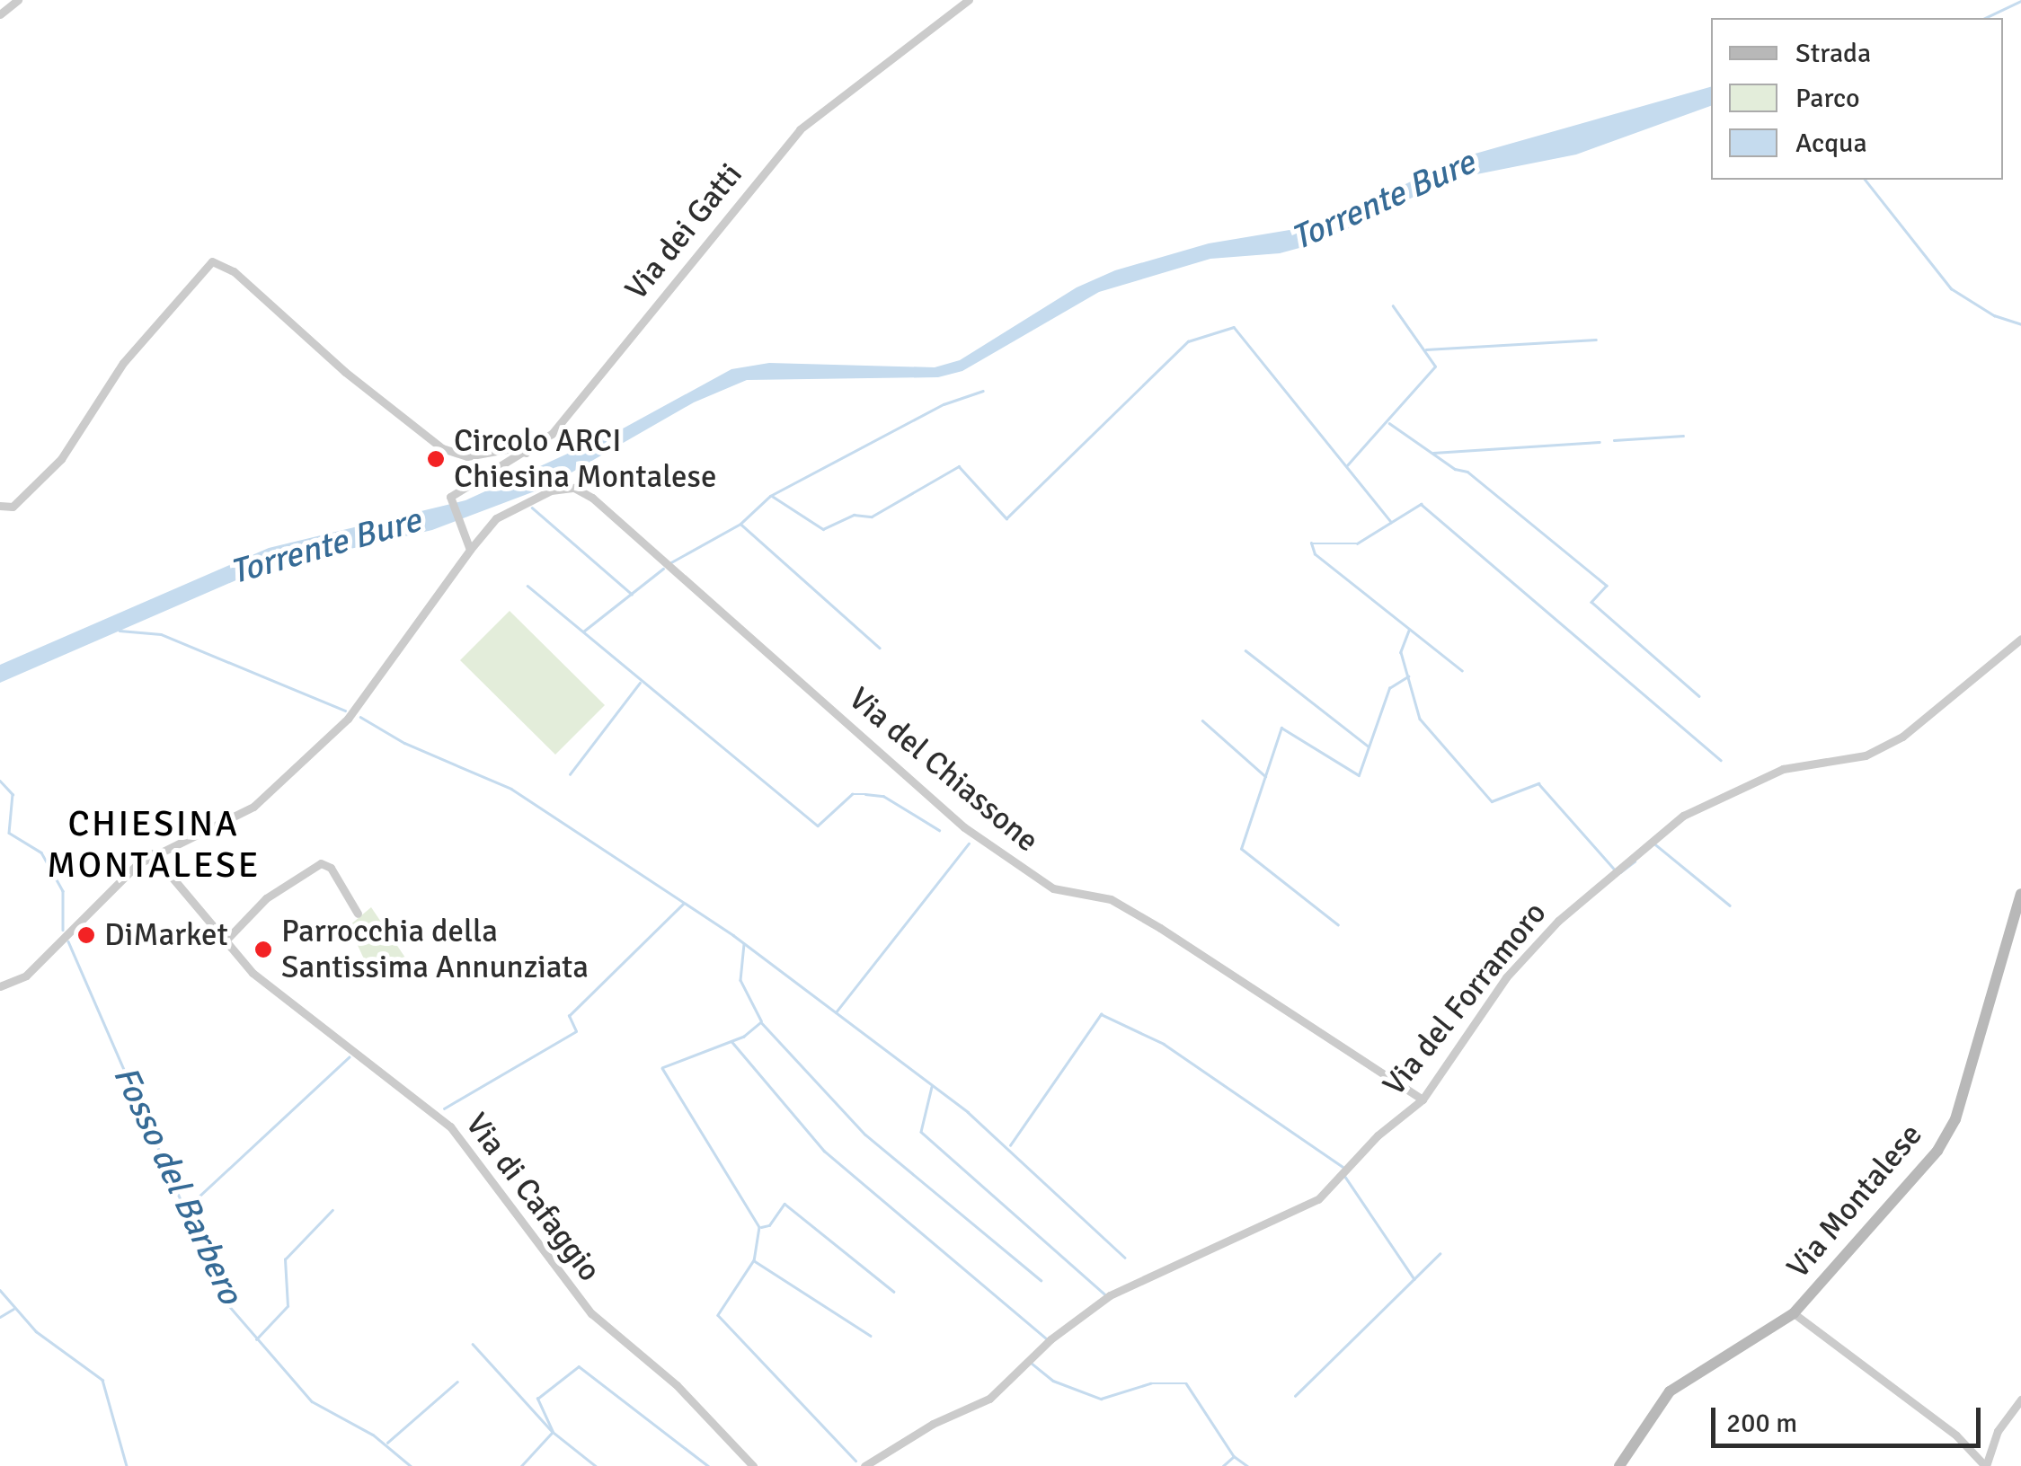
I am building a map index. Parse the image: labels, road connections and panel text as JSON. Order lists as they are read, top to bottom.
{
  "streets": {
    "main road": ["Via Montalese"],
    "street": [
      "Via dei Gatti",
      "Via del Chiassone",
      "Via del Forramoro",
      "Via di Cafaggio"
    ]
  },
  "crossings": [
    ["Via dei Gatti", "Via del Chiassone"],
    ["Via del Chiassone", "Via del Forramoro"],
    ["Via del Chiassone", "Via di Cafaggio"]
  ],
  "districts": ["CHIESINA MONTALESE"],
  "water": ["Torrente Bure", "Fosso del Barbero"],
  "places": ["Circolo ARCI Chiesina Montalese", "DiMarket", "Parrocchia della Santissima Annunziata"],
  "legend": ["Strada", "Parco", "Acqua"],
  "scale_bar": "200 m"
}
